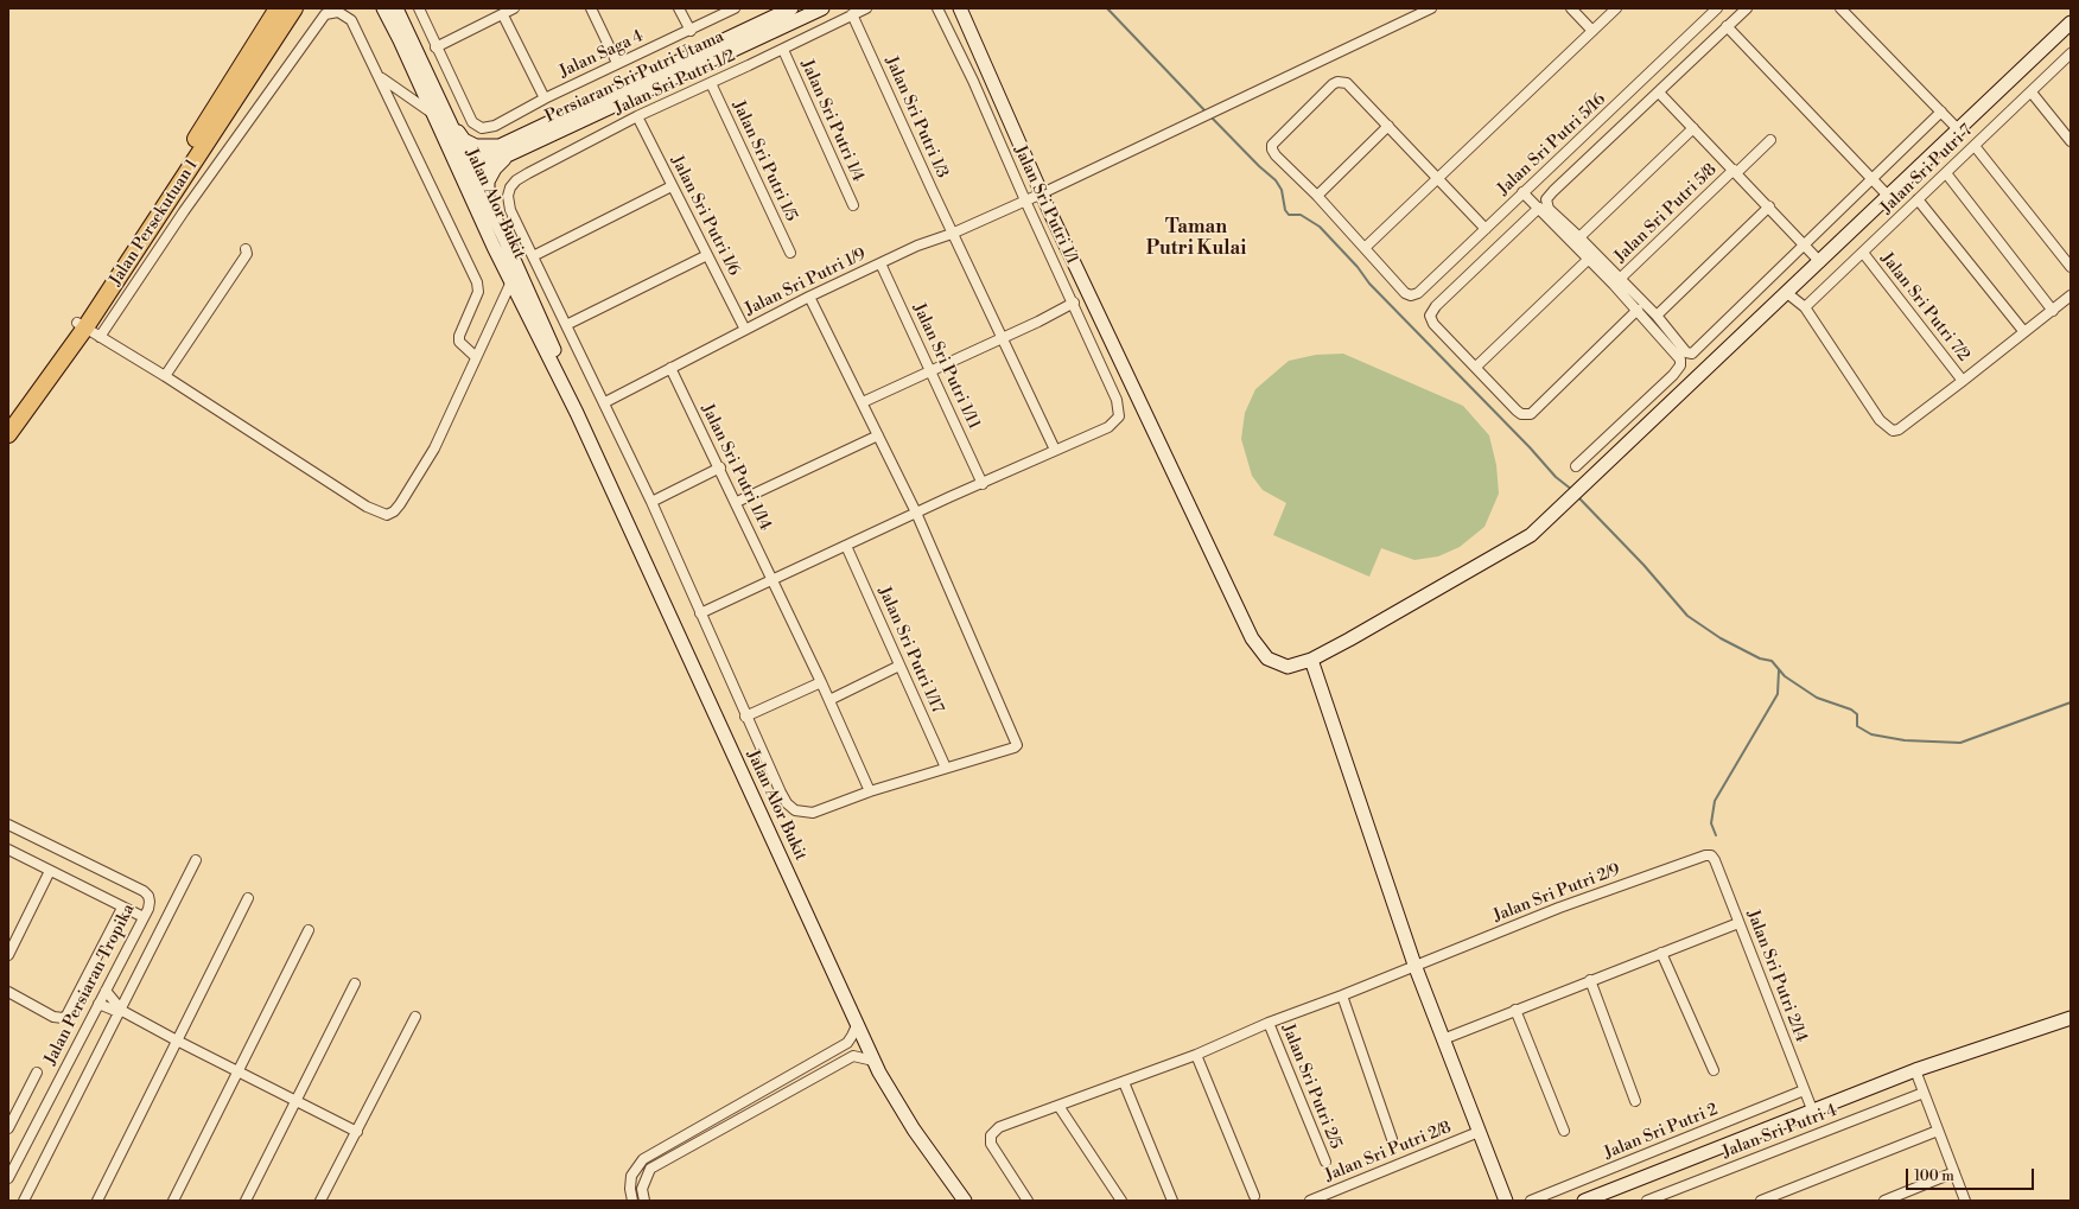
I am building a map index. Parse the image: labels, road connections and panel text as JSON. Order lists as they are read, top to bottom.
{
  "streets": {
    "highway": ["Jalan Persekutuan 1"],
    "street": [
      "Jalan Saga 4",
      "Persiaran Sri Putri Utama",
      "Jalan Sri Putri 1/2",
      "Jalan Sri Putri 1/3",
      "Jalan Sri Putri 1/4",
      "Jalan Sri Putri 5/16",
      "Jalan Sri Putri 1/5",
      "Jalan Sri Putri 7",
      "Jalan Alor Bukit",
      "Jalan Sri Putri 1/1",
      "Jalan Sri Putri 5/8",
      "Jalan Sri Putri 1/6",
      "Jalan Sri Putri 1/9",
      "Jalan Sri Putri 7/2",
      "Jalan Sri Putri 1/11",
      "Jalan Sri Putri 1/14",
      "Jalan Sri Putri 1/17",
      "Jalan Sri Putri 2/9",
      "Jalan Sri Putri 2/14",
      "Jalan Persiaran Tropika",
      "Jalan Sri Putri 2/5",
      "Jalan Sri Putri 2",
      "Jalan Sri Putri 4",
      "Jalan Sri Putri 2/8"
    ]
  },
  "crossings": [
    ["Persiaran Sri Putri Utama", "Jalan Alor Bukit"],
    ["Jalan Sri Putri 1/2", "Jalan Sri Putri 1/3"],
    ["Jalan Sri Putri 1/2", "Jalan Sri Putri 1/4"],
    ["Jalan Sri Putri 1/2", "Jalan Sri Putri 1/5"],
    ["Jalan Sri Putri 1/2", "Jalan Sri Putri 1/6"],
    ["Jalan Sri Putri 1/3", "Jalan Sri Putri 1/1"],
    ["Jalan Sri Putri 1/3", "Jalan Sri Putri 1/9"],
    ["Jalan Sri Putri 7", "Jalan Sri Putri 7/2"],
    ["Jalan Sri Putri 1/1", "Jalan Sri Putri 1/9"],
    ["Jalan Sri Putri 1/6", "Jalan Sri Putri 1/9"],
    ["Jalan Sri Putri 1/9", "Jalan Sri Putri 1/11"],
    ["Jalan Sri Putri 1/9", "Jalan Sri Putri 1/14"],
    ["Jalan Sri Putri 2/9", "Jalan Sri Putri 2/14"],
    ["Jalan Sri Putri 2/9", "Jalan Sri Putri 2/5"],
    ["Jalan Sri Putri 2/14", "Jalan Sri Putri 2"]
  ],
  "districts": ["Taman Putri Kulai"],
  "scale_bar": "100 m"
}
